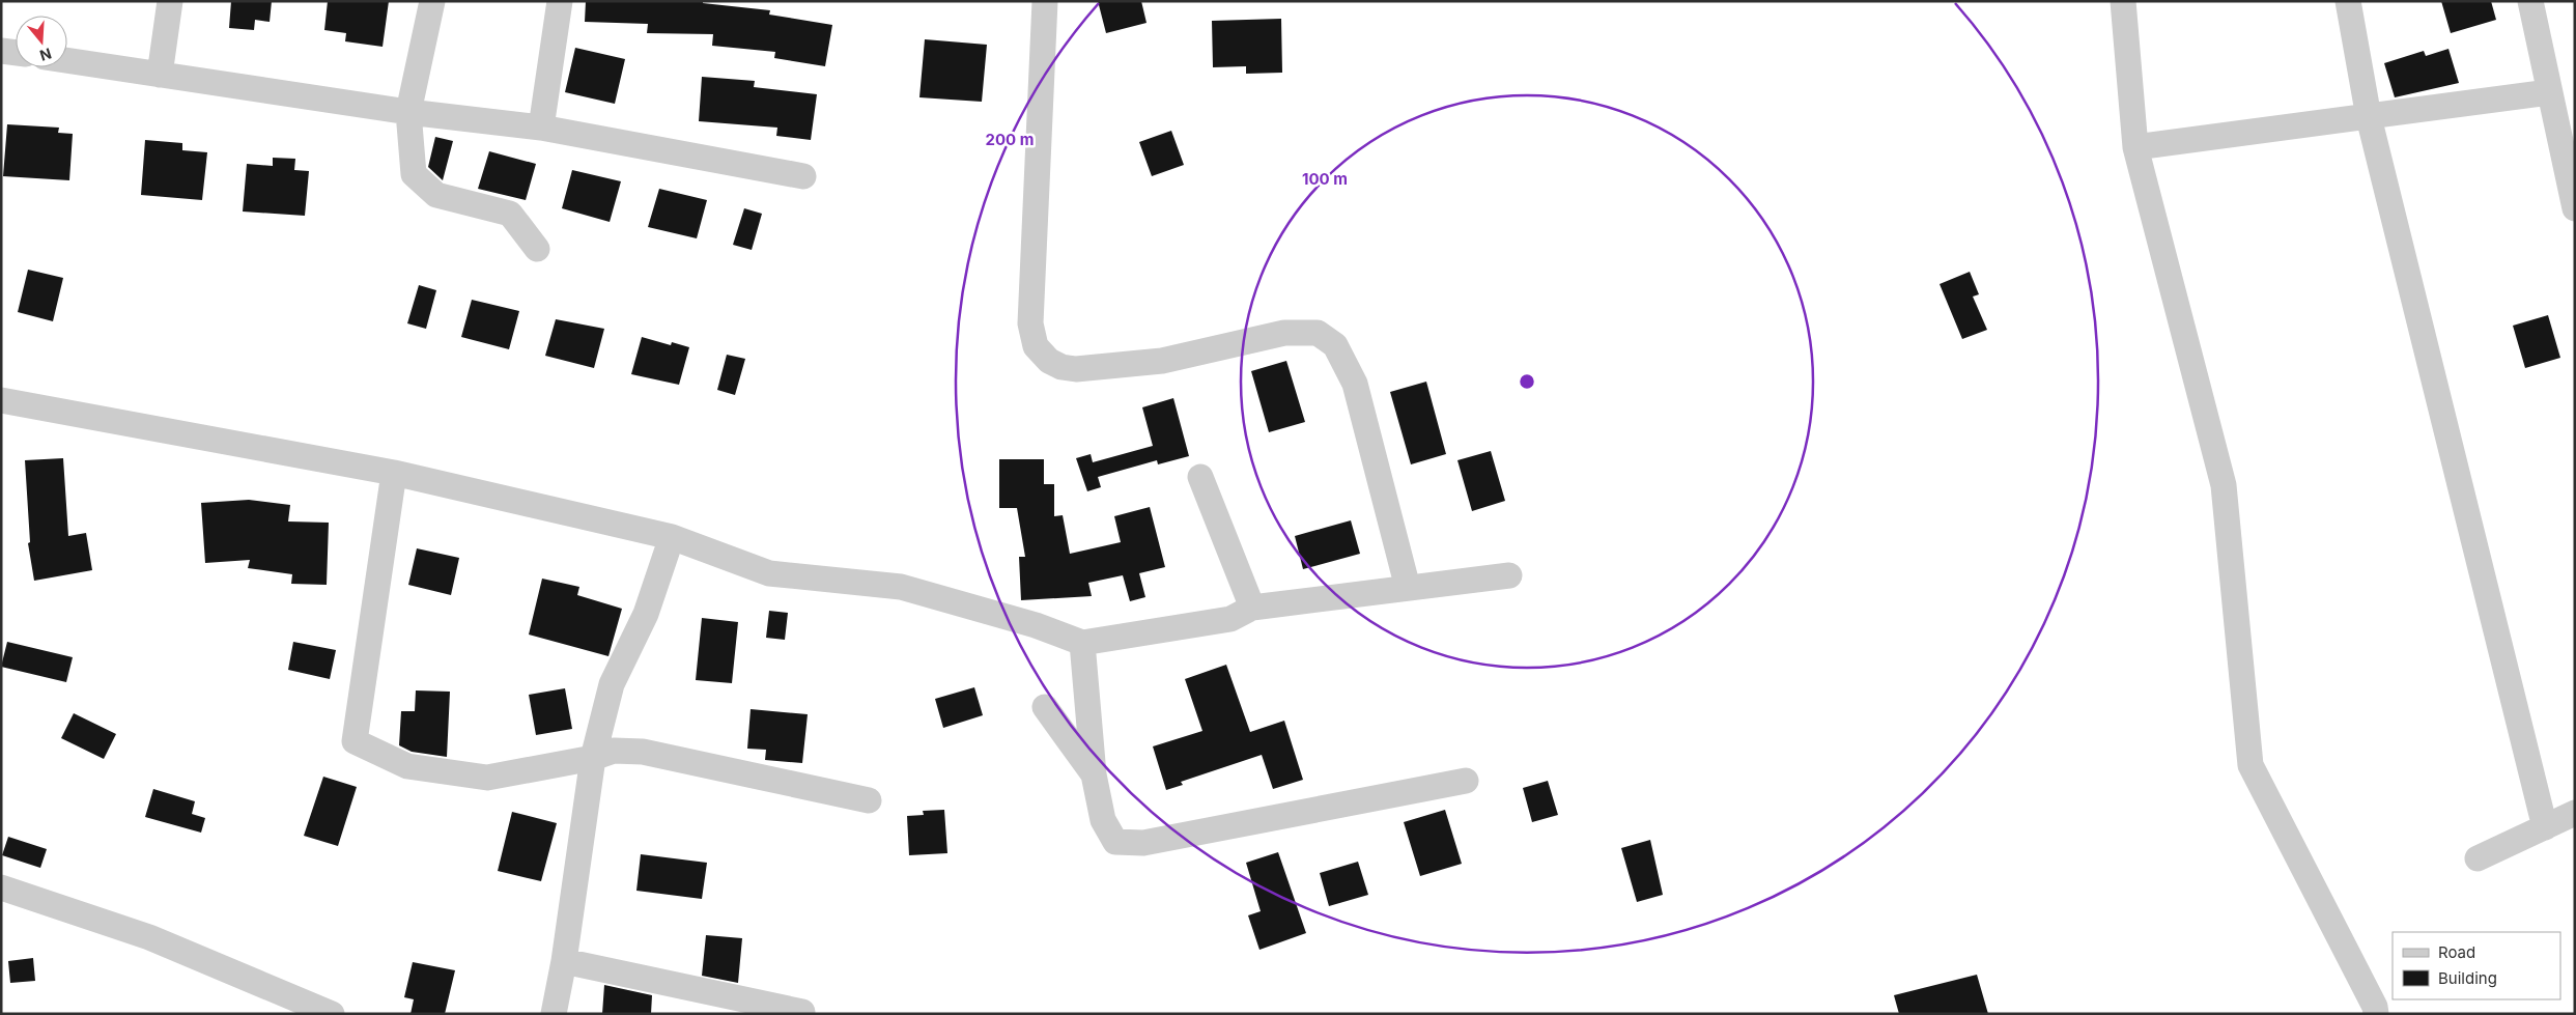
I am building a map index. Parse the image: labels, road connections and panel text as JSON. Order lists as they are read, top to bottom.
{
  "legend": ["Road", "Building"],
  "north": "bottom",
  "rings": ["200 m", "100 m"]
}
